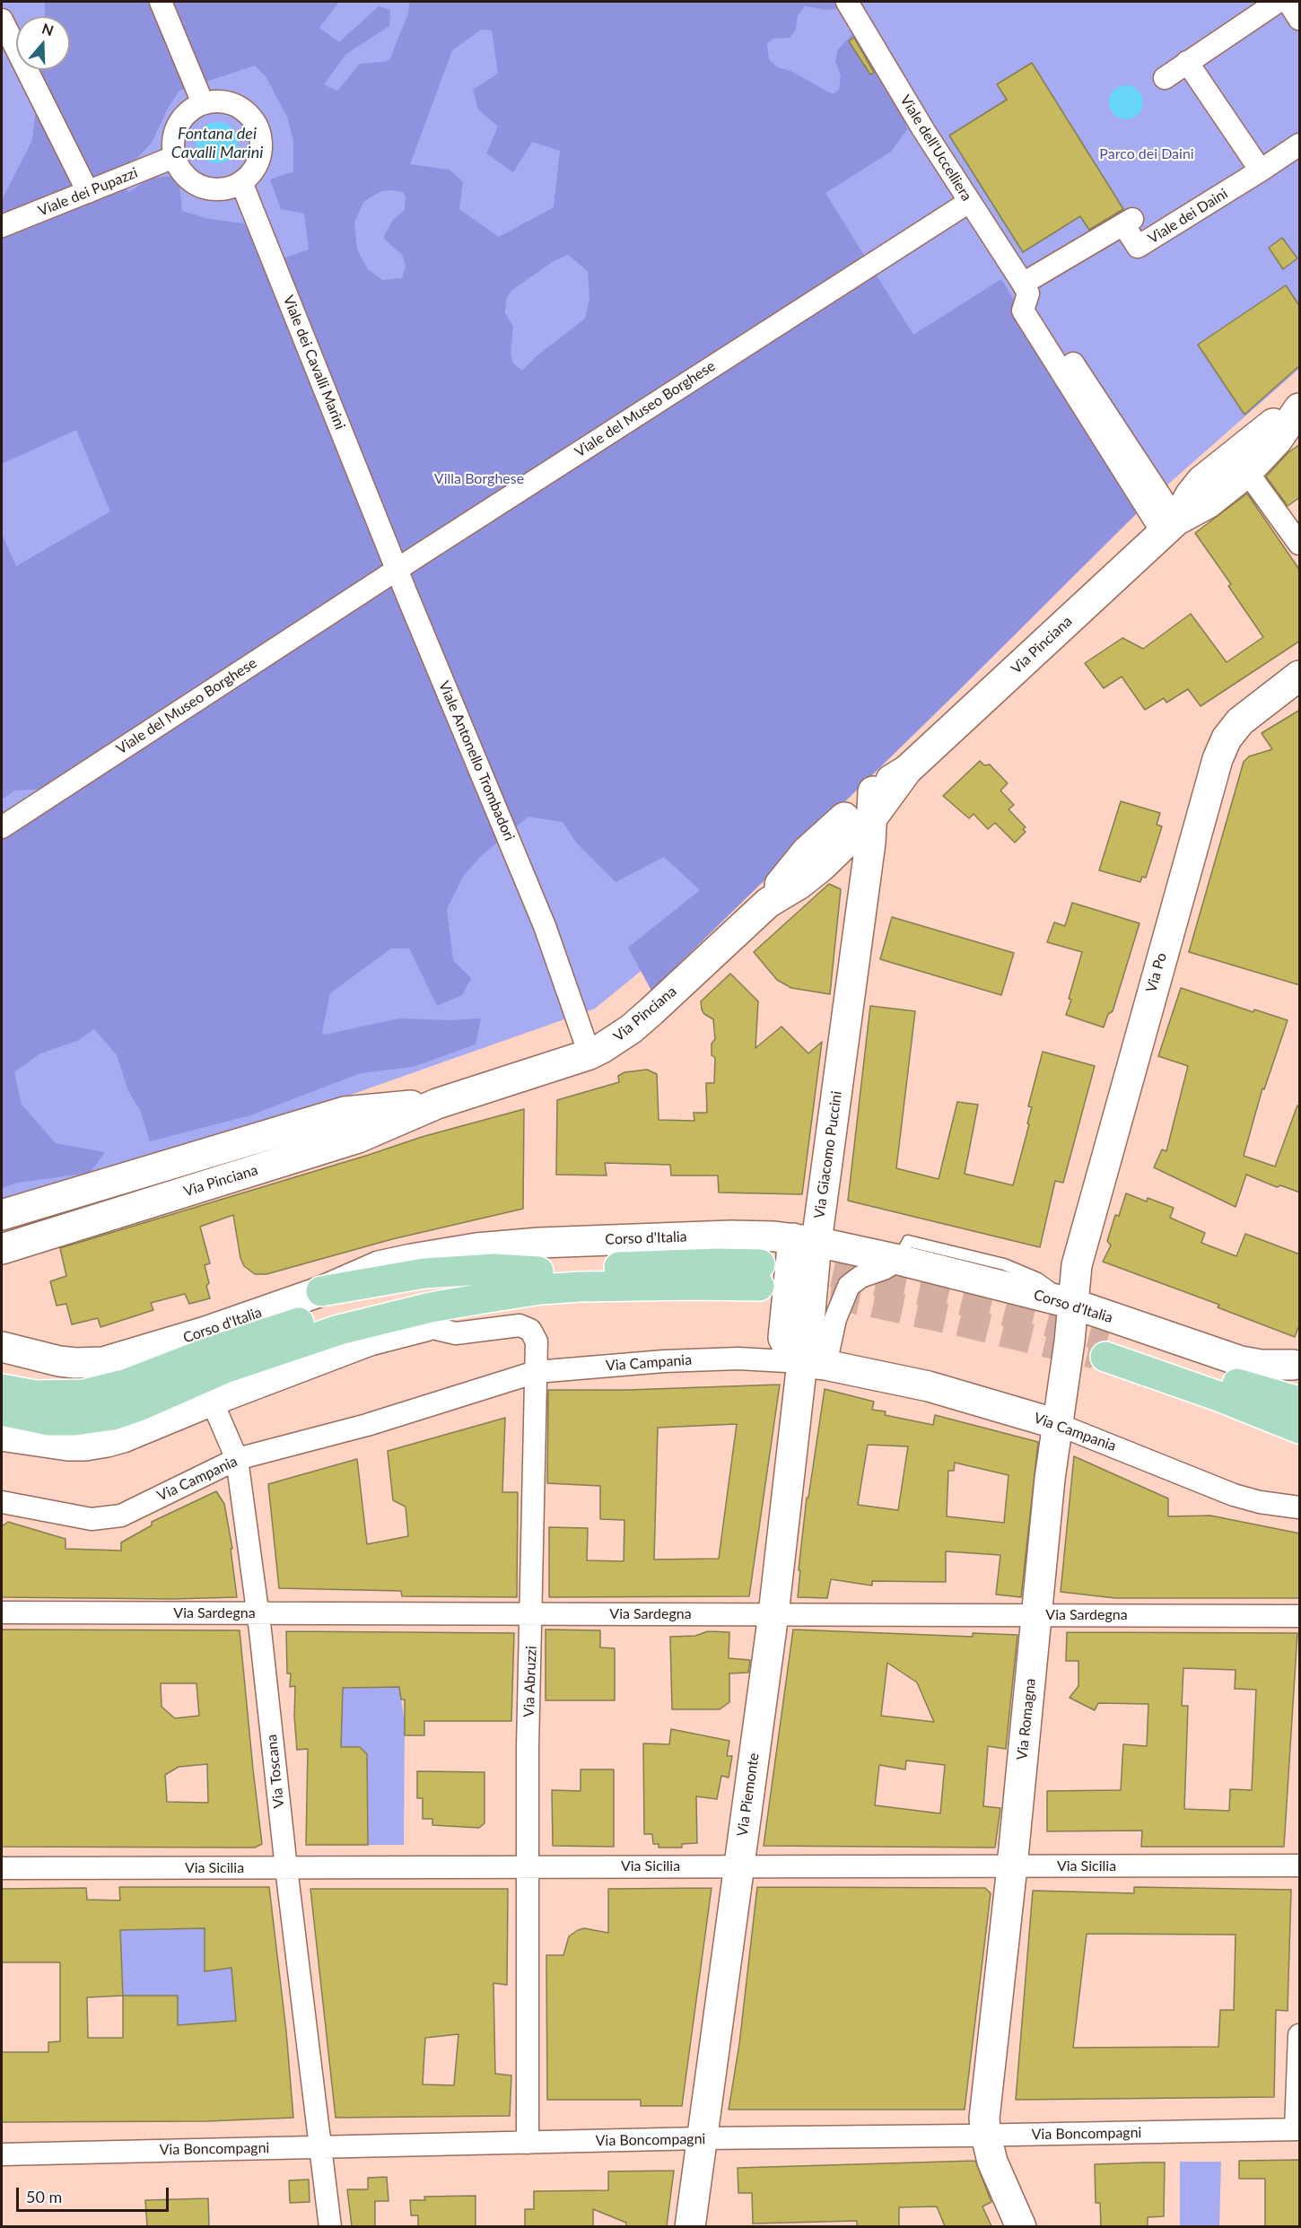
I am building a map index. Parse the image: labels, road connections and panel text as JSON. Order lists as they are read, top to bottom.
{
  "streets": {
    "main road": ["Corso d'Italia"],
    "street": [
      "Viale dell'Uccelliera",
      "Viale dei Pupazzi",
      "Viale dei Daini",
      "Viale dei Cavalli Marini",
      "Viale del Museo Borghese",
      "Via Pinciana",
      "Viale Antonello Trombadori",
      "Via Po",
      "Via Giacomo Puccini",
      "Via Campania",
      "Via Sardegna",
      "Via Abruzzi",
      "Via Romagna",
      "Via Toscana",
      "Via Piemonte",
      "Via Sicilia",
      "Via Boncompagni"
    ]
  },
  "crossings": [
    ["Viale dell'Uccelliera", "Viale dei Daini"],
    ["Viale dell'Uccelliera", "Viale del Museo Borghese"],
    ["Viale dell'Uccelliera", "Via Pinciana"],
    ["Viale dei Pupazzi", "Viale dei Cavalli Marini"],
    ["Viale dei Cavalli Marini", "Viale del Museo Borghese"],
    ["Viale dei Cavalli Marini", "Viale Antonello Trombadori"],
    ["Viale del Museo Borghese", "Viale Antonello Trombadori"],
    ["Via Pinciana", "Viale Antonello Trombadori"],
    ["Via Pinciana", "Via Giacomo Puccini"],
    ["Via Po", "Corso d'Italia"],
    ["Via Po", "Via Romagna"],
    ["Via Giacomo Puccini", "Corso d'Italia"],
    ["Via Giacomo Puccini", "Via Campania"],
    ["Via Giacomo Puccini", "Via Piemonte"],
    ["Corso d'Italia", "Via Romagna"],
    ["Via Campania", "Via Abruzzi"],
    ["Via Campania", "Via Romagna"],
    ["Via Campania", "Via Toscana"],
    ["Via Campania", "Via Piemonte"],
    ["Via Sardegna", "Via Abruzzi"],
    ["Via Sardegna", "Via Romagna"],
    ["Via Sardegna", "Via Toscana"],
    ["Via Sardegna", "Via Piemonte"],
    ["Via Abruzzi", "Via Sicilia"],
    ["Via Abruzzi", "Via Boncompagni"],
    ["Via Romagna", "Via Sicilia"],
    ["Via Romagna", "Via Boncompagni"],
    ["Via Toscana", "Via Sicilia"],
    ["Via Toscana", "Via Boncompagni"],
    ["Via Piemonte", "Via Sicilia"],
    ["Via Piemonte", "Via Boncompagni"]
  ],
  "water": ["Fontana dei Cavalli Marini"],
  "parks": ["Parco dei Daini", "Villa Borghese"],
  "scale_bar": "50 m",
  "north": "top"
}
